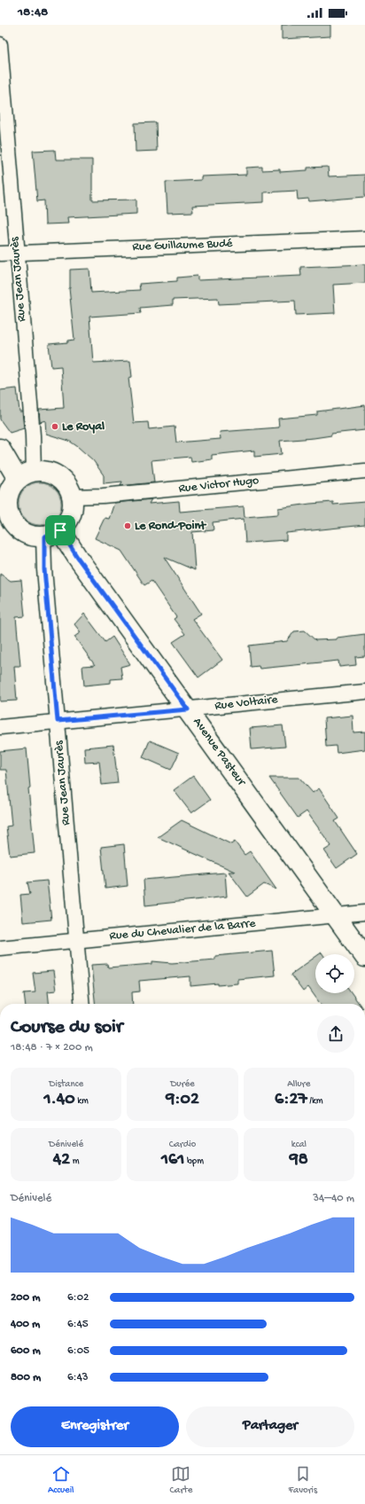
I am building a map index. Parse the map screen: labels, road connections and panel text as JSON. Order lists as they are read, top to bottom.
{
  "streets": {
    "street": [
      "Rue Guillaume Budé",
      "Rue Jean Jaurès",
      "Rue Victor Hugo",
      "Rue Voltaire",
      "Avenue Pasteur",
      "Rue du Chevalier de la Barre"
    ]
  },
  "crossings": [
    ["Rue Guillaume Budé", "Rue Jean Jaurès"],
    ["Rue Jean Jaurès", "Rue Victor Hugo"],
    ["Rue Jean Jaurès", "Rue Voltaire"],
    ["Rue Jean Jaurès", "Avenue Pasteur"],
    ["Rue Jean Jaurès", "Rue du Chevalier de la Barre"],
    ["Rue Victor Hugo", "Avenue Pasteur"],
    ["Rue Voltaire", "Avenue Pasteur"],
    ["Avenue Pasteur", "Rue du Chevalier de la Barre"]
  ],
  "places": ["Le Royal", "Le Rond-Point"],
  "page": {
    "status": "18:48",
    "heading": ["Course du soir", "18:48 · 7 × 200 m"],
    "stats": [
      ["Distance", "1.40 km"],
      ["Durée", "9:02"],
      ["Allure", "6:27 /km"],
      ["Dénivelé", "42 m"],
      ["Cardio", "161 bpm"],
      ["kcal", "98"]
    ],
    "chart": ["Dénivelé", "34–40 m"],
    "list": [
      {
        "name": "200 m",
        "note": "6:02"
      },
      {
        "name": "400 m",
        "note": "6:45"
      },
      {
        "name": "600 m",
        "note": "6:05"
      },
      {
        "name": "800 m",
        "note": "6:43"
      }
    ],
    "buttons": ["Enregistrer", "Partager"],
    "tabs": ["Accueil", "Carte", "Favoris"]
  }
}
